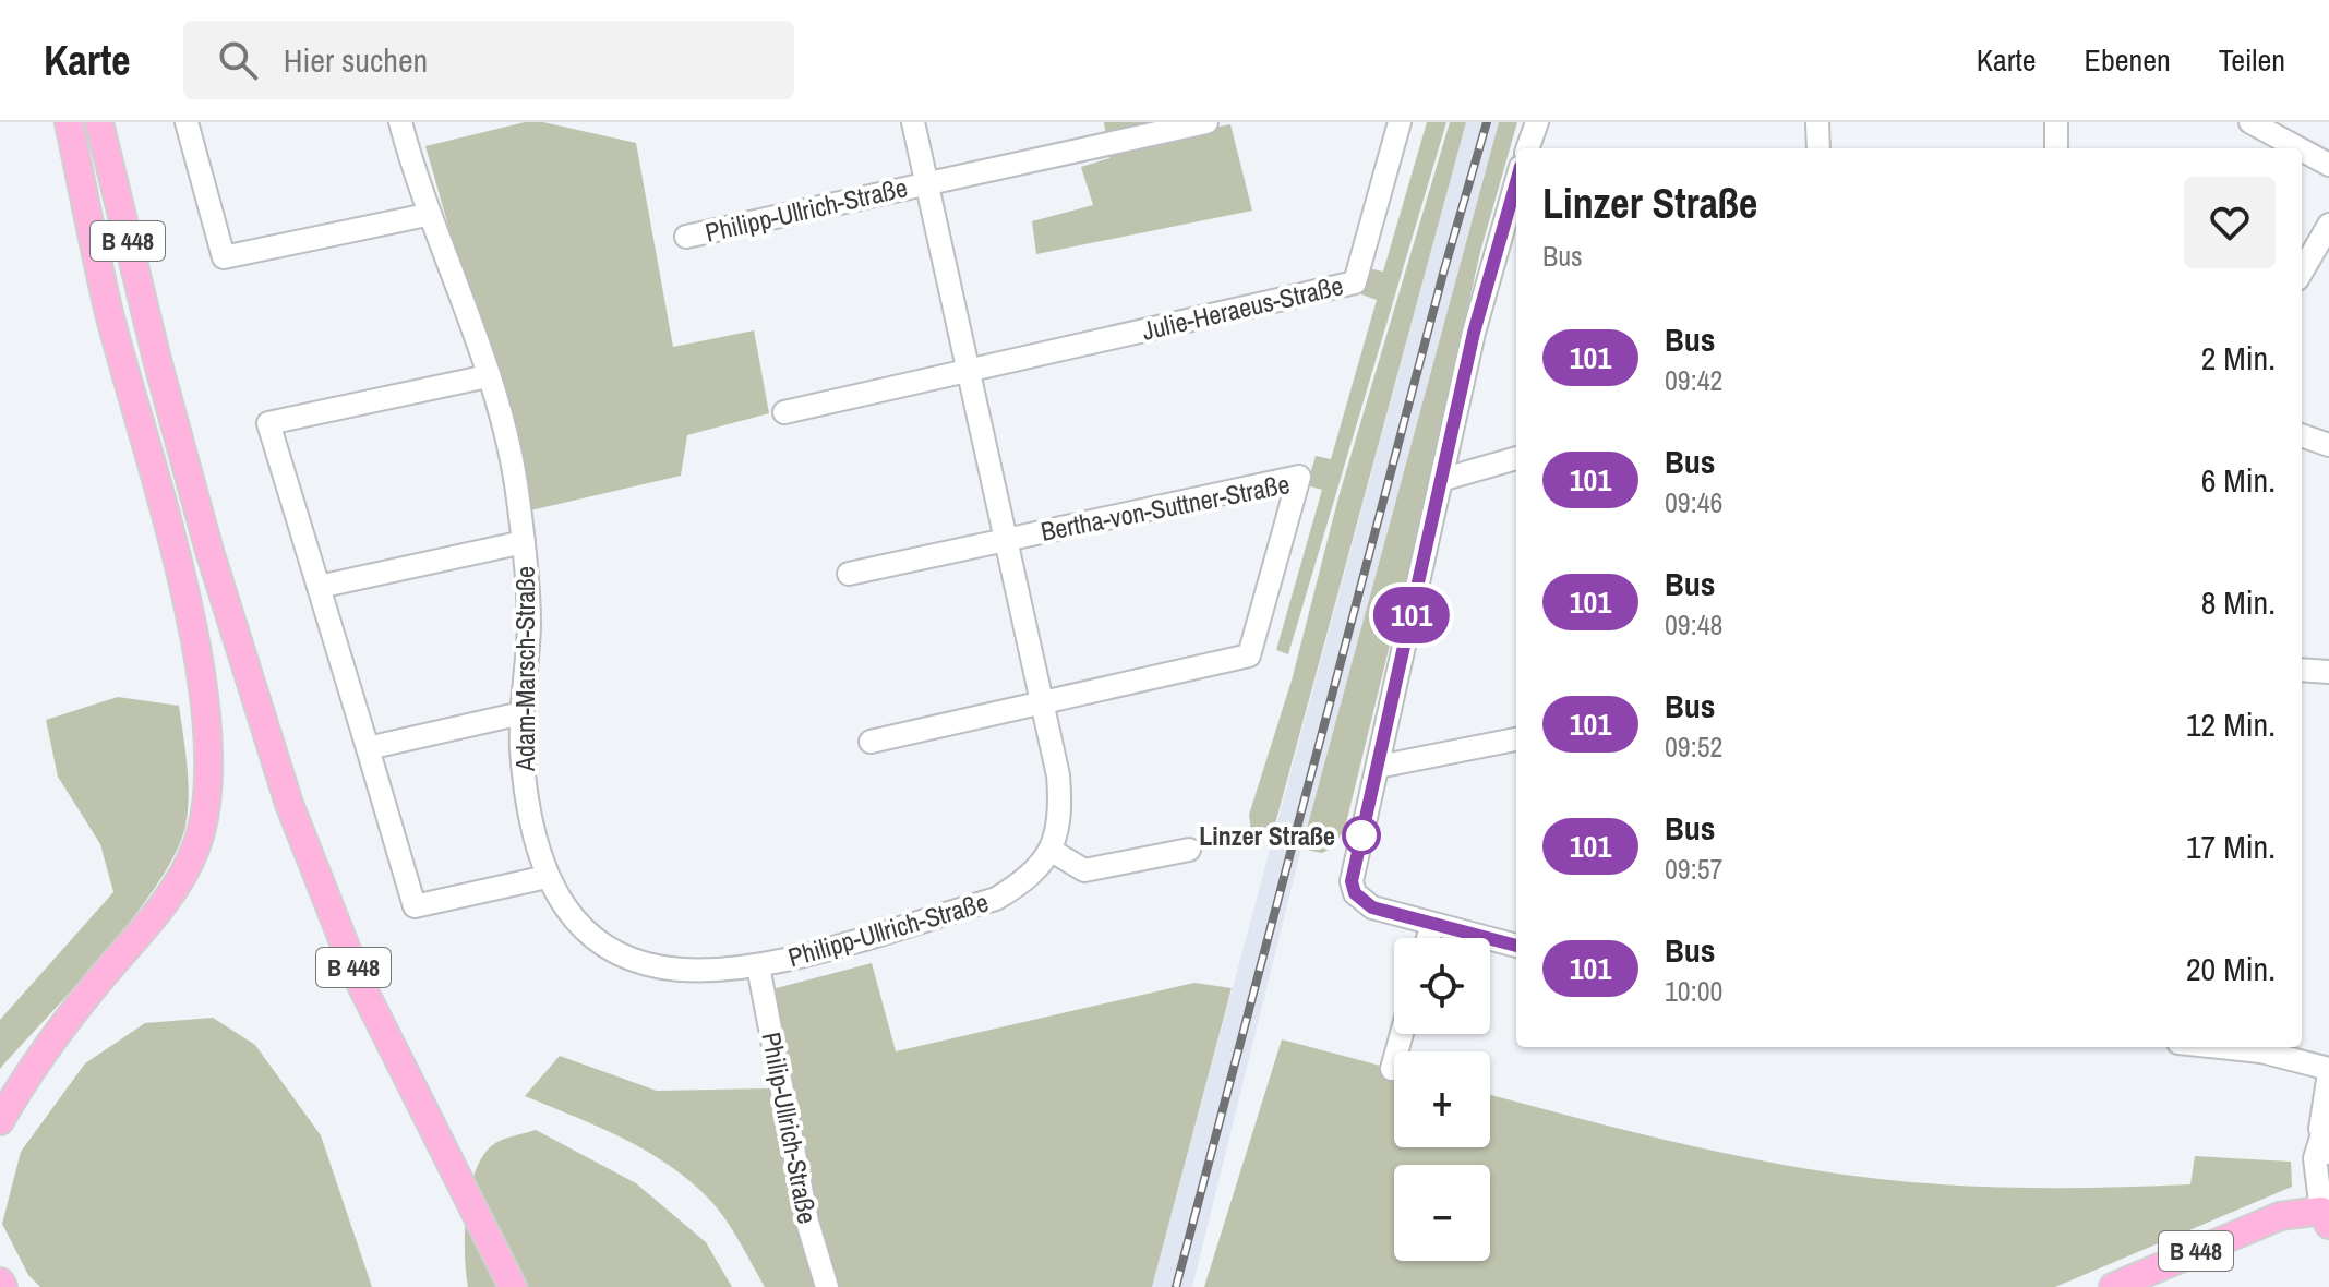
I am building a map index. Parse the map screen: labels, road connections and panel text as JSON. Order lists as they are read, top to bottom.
{
  "streets": {
    "main road": ["B 448"],
    "street": [
      "Philipp-Ullrich-Straße",
      "Julie-Heraeus-Straße",
      "Bertha-von-Suttner-Straße",
      "Adam-Marsch-Straße",
      "Philip-Ullrich-Straße"
    ]
  },
  "crossings": [
    ["Philipp-Ullrich-Straße", "Julie-Heraeus-Straße"],
    ["Philipp-Ullrich-Straße", "Bertha-von-Suttner-Straße"],
    ["Philipp-Ullrich-Straße", "Adam-Marsch-Straße"],
    ["Philipp-Ullrich-Straße", "Philip-Ullrich-Straße"],
    ["Adam-Marsch-Straße", "Philip-Ullrich-Straße"]
  ],
  "places": ["Linzer Straße"],
  "lines": ["bus line 101"],
  "page": {
    "header": "Karte",
    "search": "Hier suchen",
    "nav": ["Karte", "Ebenen", "Teilen"],
    "on_map": "101",
    "heading": ["Linzer Straße", "Bus"],
    "list": [
      {
        "mark": "101",
        "name": "Bus",
        "note": "09:42",
        "value": "2 Min."
      },
      {
        "mark": "101",
        "name": "Bus",
        "note": "09:46",
        "value": "6 Min."
      },
      {
        "mark": "101",
        "name": "Bus",
        "note": "09:48",
        "value": "8 Min."
      },
      {
        "mark": "101",
        "name": "Bus",
        "note": "09:52",
        "value": "12 Min."
      },
      {
        "mark": "101",
        "name": "Bus",
        "note": "09:57",
        "value": "17 Min."
      },
      {
        "mark": "101",
        "name": "Bus",
        "note": "10:00",
        "value": "20 Min."
      }
    ],
    "map_buttons": ["+", "−"]
  }
}
